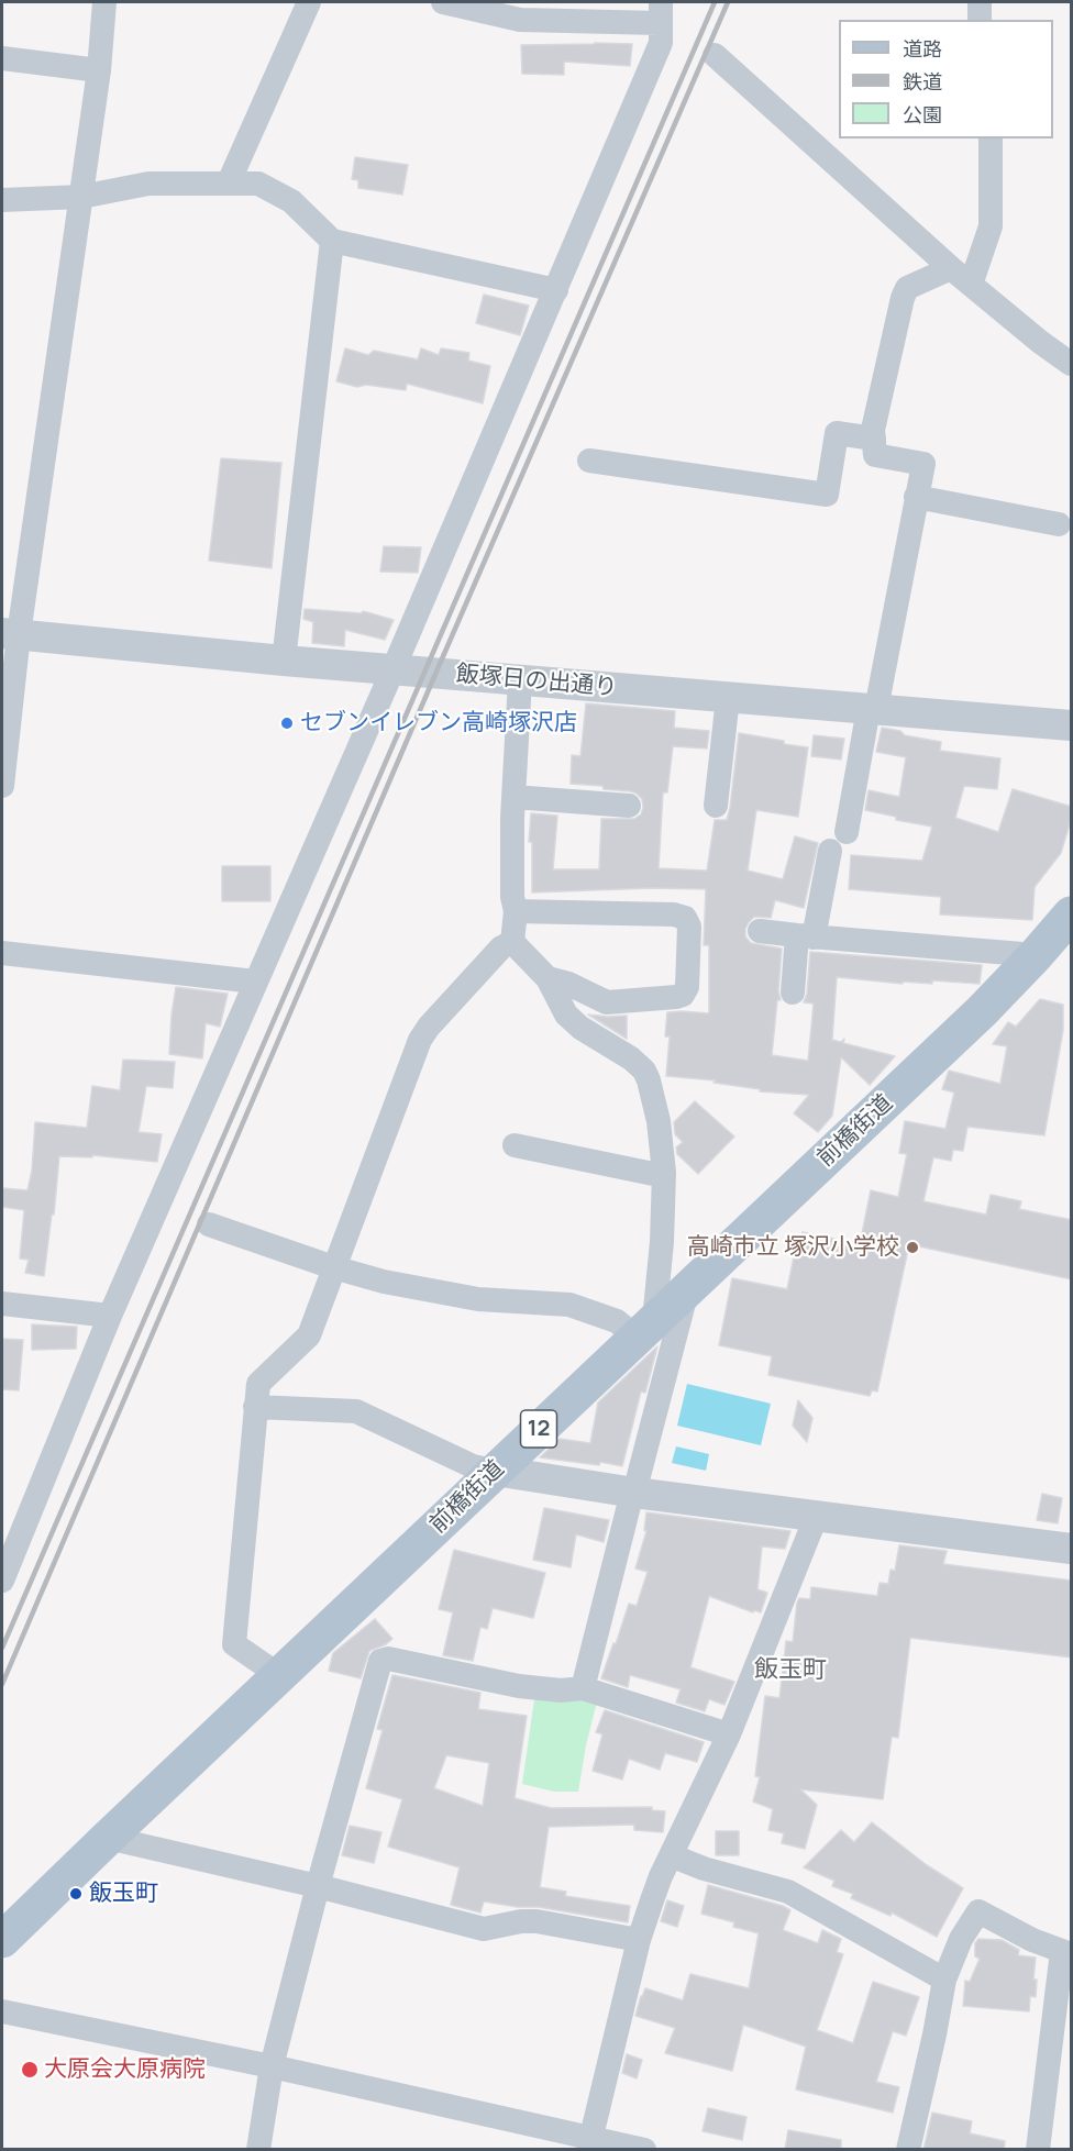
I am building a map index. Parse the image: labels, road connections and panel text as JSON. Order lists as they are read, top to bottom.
{
  "streets": {
    "main road": ["前橋街道", "12"],
    "street": ["飯塚日の出通り"]
  },
  "districts": ["飯玉町"],
  "places": [
    "セブンイレブン高崎塚沢店",
    "高崎市立 塚沢小学校",
    "飯玉町",
    "大原会大原病院"
  ],
  "legend": ["道路", "鉄道", "公園"]
}
